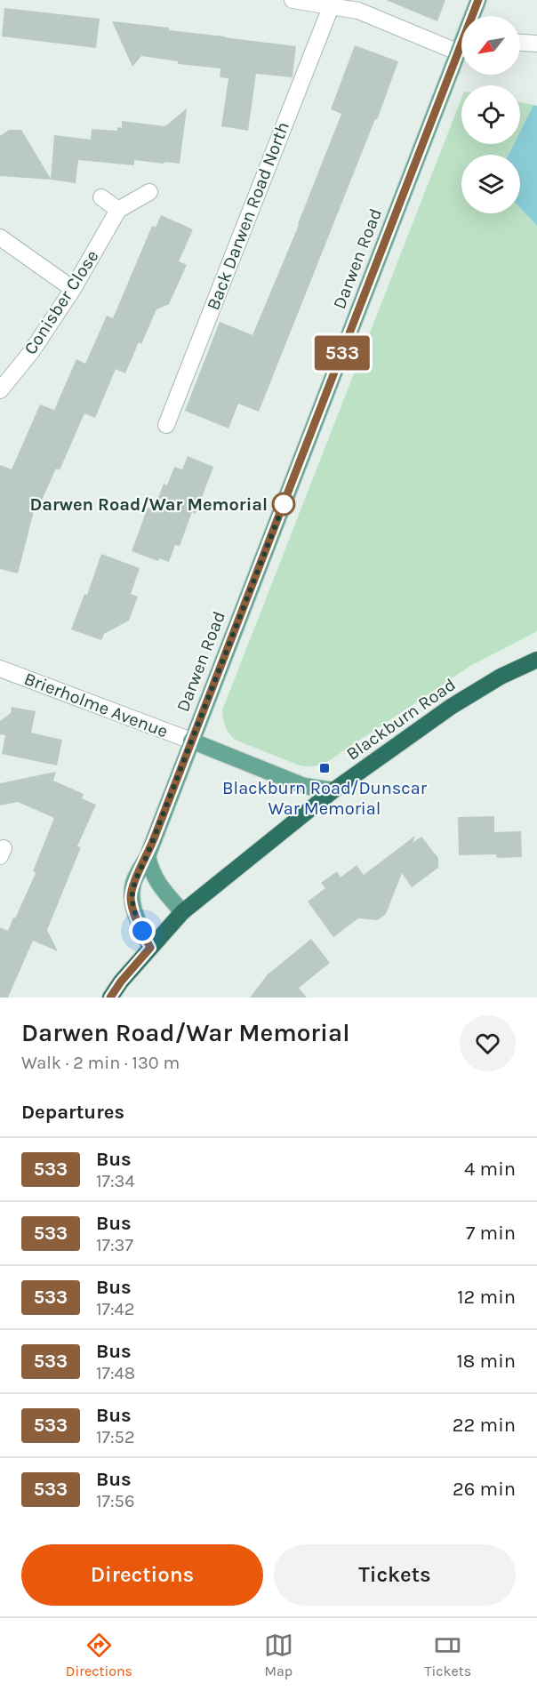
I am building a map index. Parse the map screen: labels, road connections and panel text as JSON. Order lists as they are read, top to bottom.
{
  "streets": {
    "highway": ["Blackburn Road"],
    "main road": ["Darwen Road"],
    "street": ["Back Darwen Road North", "Conisber Close", "Brierholme Avenue"]
  },
  "crossings": [
    ["Darwen Road", "Brierholme Avenue"],
    ["Darwen Road", "Blackburn Road"]
  ],
  "places": {
    "other": ["Darwen Road/War Memorial"],
    "transit": ["Blackburn Road/Dunscar War Memorial"]
  },
  "lines": ["bus line 533"],
  "north": "bottom left",
  "page": {
    "on_map": "533",
    "heading": [
      ["Darwen Road/War Memorial", "Walk · 2 min · 130 m"],
      "Departures"
    ],
    "list": [
      {
        "mark": "533",
        "name": "Bus",
        "note": "17:34",
        "value": "4 min"
      },
      {
        "mark": "533",
        "name": "Bus",
        "note": "17:37",
        "value": "7 min"
      },
      {
        "mark": "533",
        "name": "Bus",
        "note": "17:42",
        "value": "12 min"
      },
      {
        "mark": "533",
        "name": "Bus",
        "note": "17:48",
        "value": "18 min"
      },
      {
        "mark": "533",
        "name": "Bus",
        "note": "17:52",
        "value": "22 min"
      },
      {
        "mark": "533",
        "name": "Bus",
        "note": "17:56",
        "value": "26 min"
      }
    ],
    "buttons": ["Directions", "Tickets"],
    "tabs": ["Directions", "Map", "Tickets"]
  }
}
